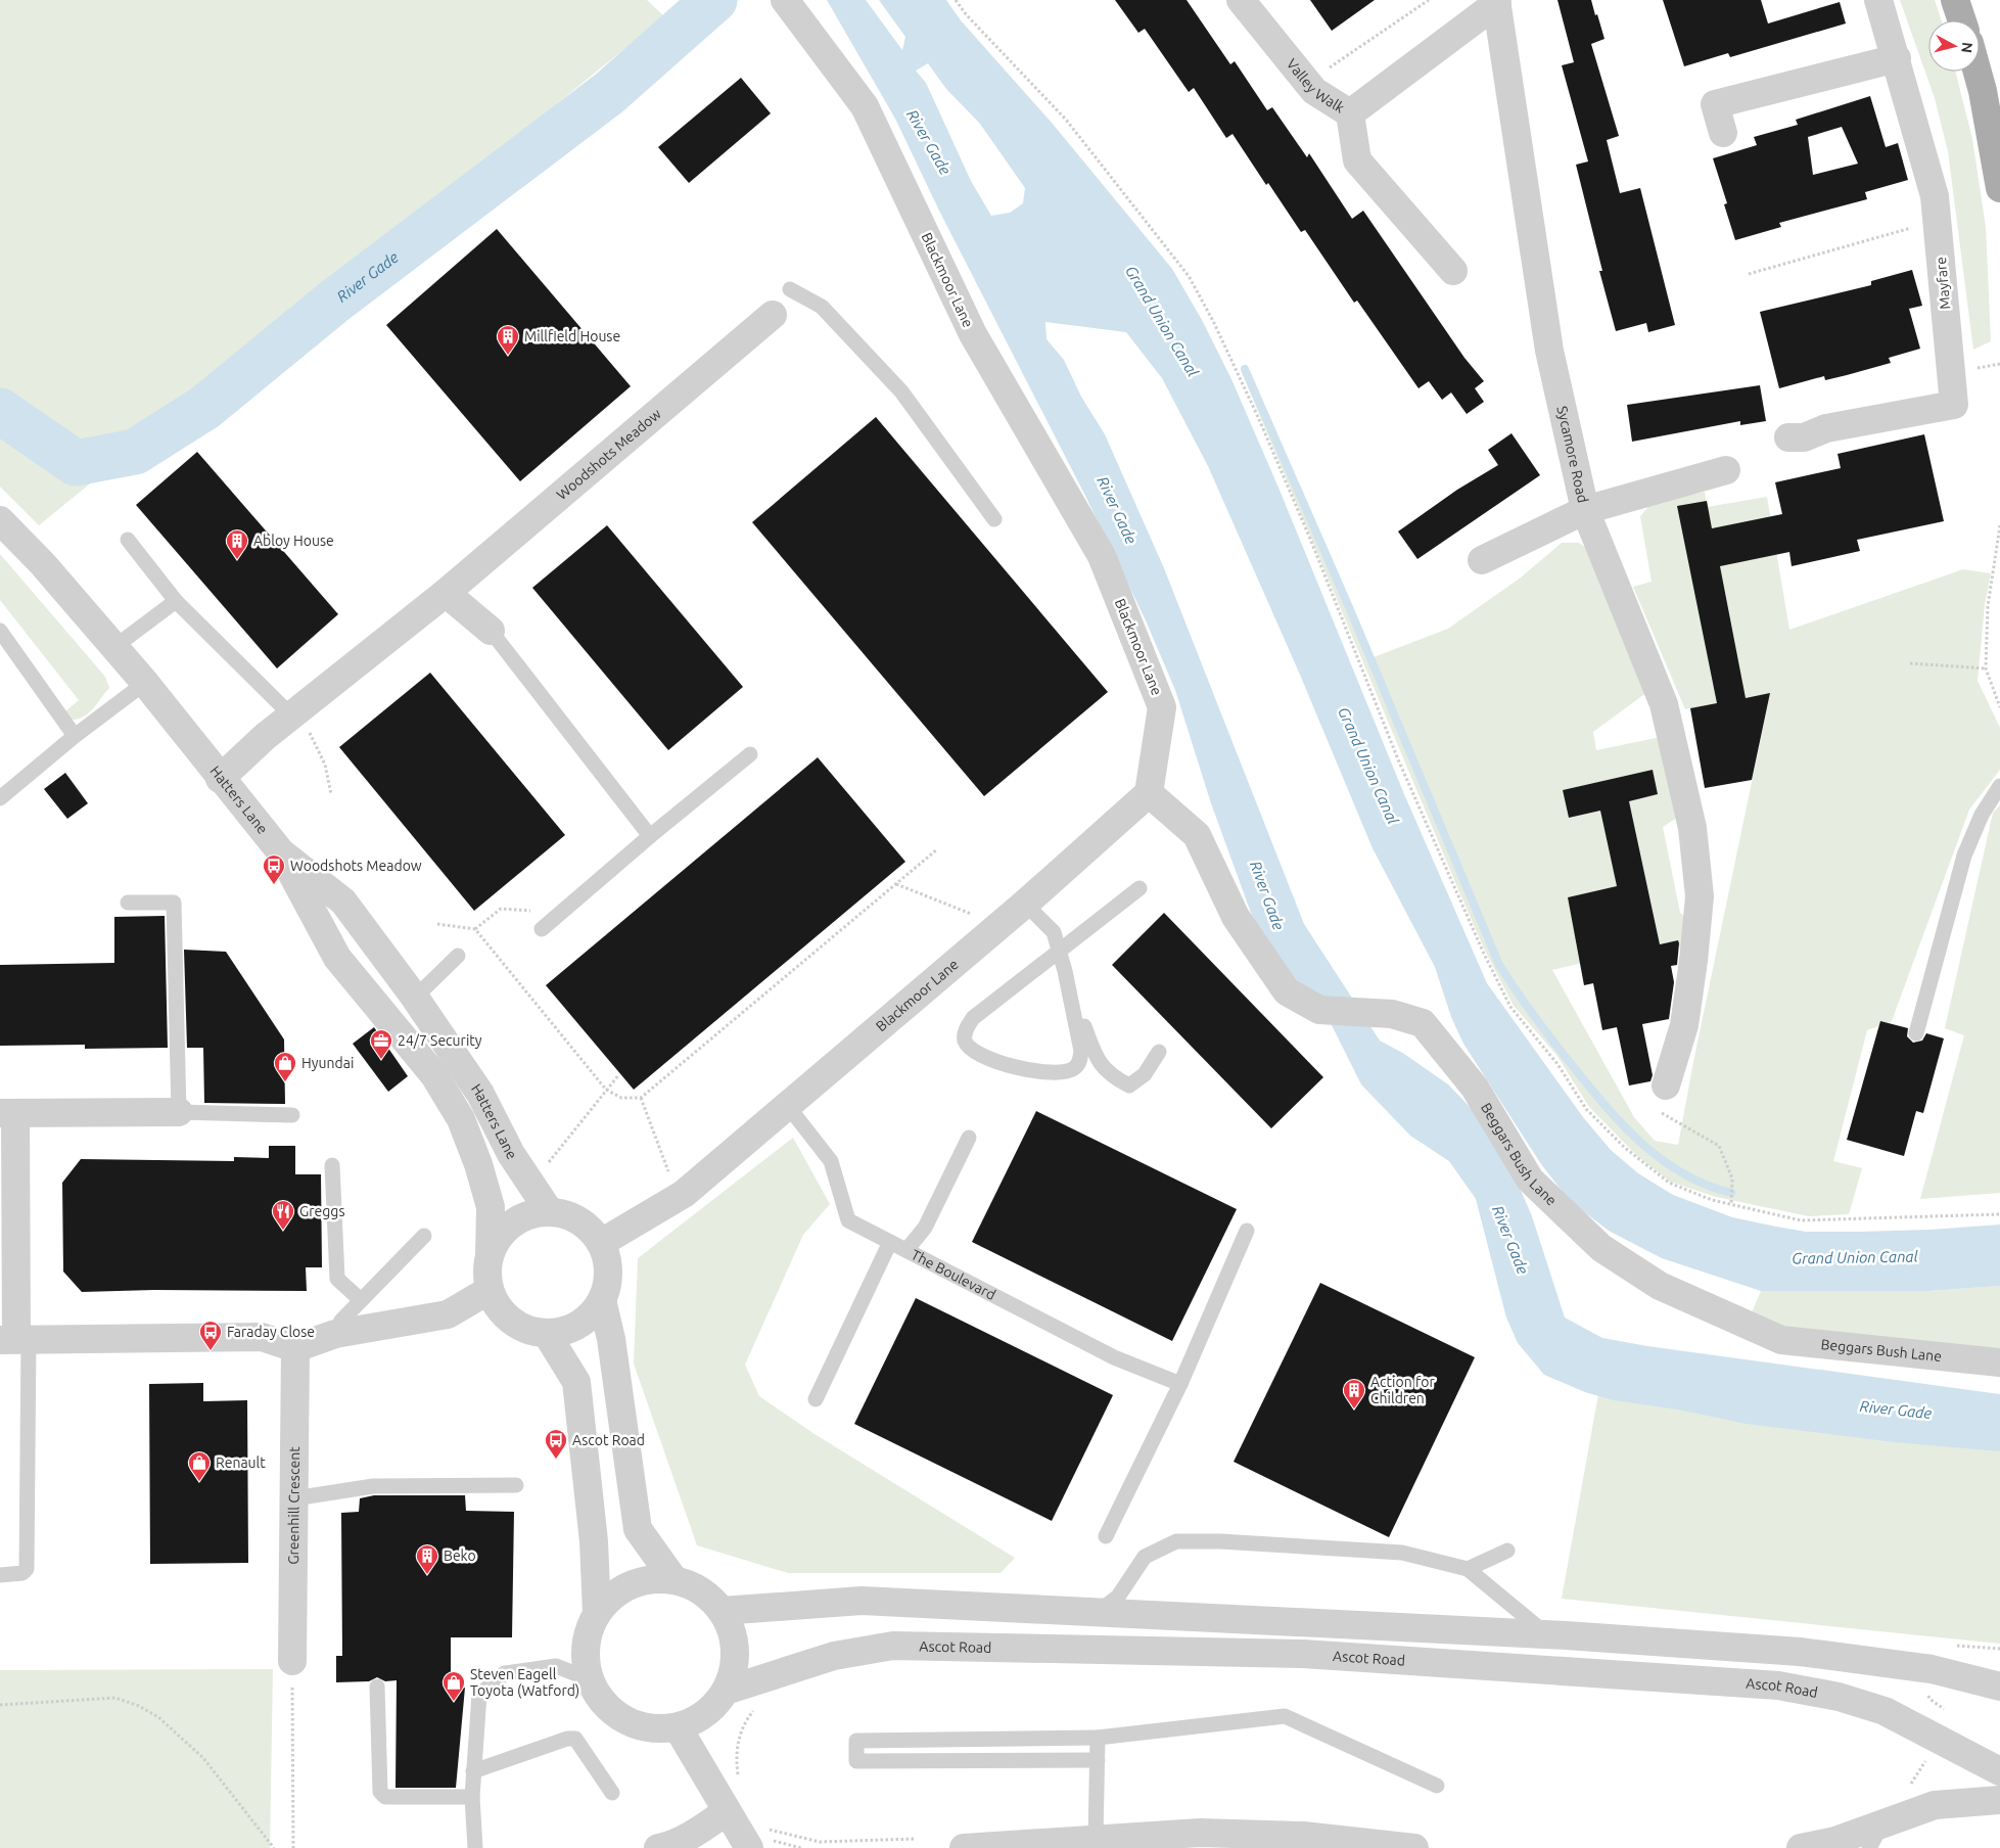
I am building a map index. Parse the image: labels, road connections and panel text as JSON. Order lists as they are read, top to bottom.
{
  "streets": {
    "street": [
      "Valley Walk",
      "Blackmoor Lane",
      "Mayfare",
      "Woodshots Meadow",
      "Sycamore Road",
      "Hatters Lane",
      "Beggars Bush Lane",
      "Greenhill Crescent",
      "Ascot Road"
    ],
    "lane": ["The Boulevard"]
  },
  "crossings": [
    ["Blackmoor Lane", "Hatters Lane"],
    ["Blackmoor Lane", "Beggars Bush Lane"],
    ["Blackmoor Lane", "The Boulevard"],
    ["Woodshots Meadow", "Hatters Lane"]
  ],
  "water": ["River Gade", "Grand Union Canal"],
  "places": {
    "building": [
      "Millfield House",
      "Abloy House",
      "Action for Children",
      "Beko"
    ],
    "bus stop": ["Woodshots Meadow", "Faraday Close", "Ascot Road"],
    "office": ["24/7 Security"],
    "shop": ["Hyundai", "Renault", "Steven Eagell Toyota (Watford)"],
    "restaurant": ["Greggs"]
  },
  "north": "right"
}
